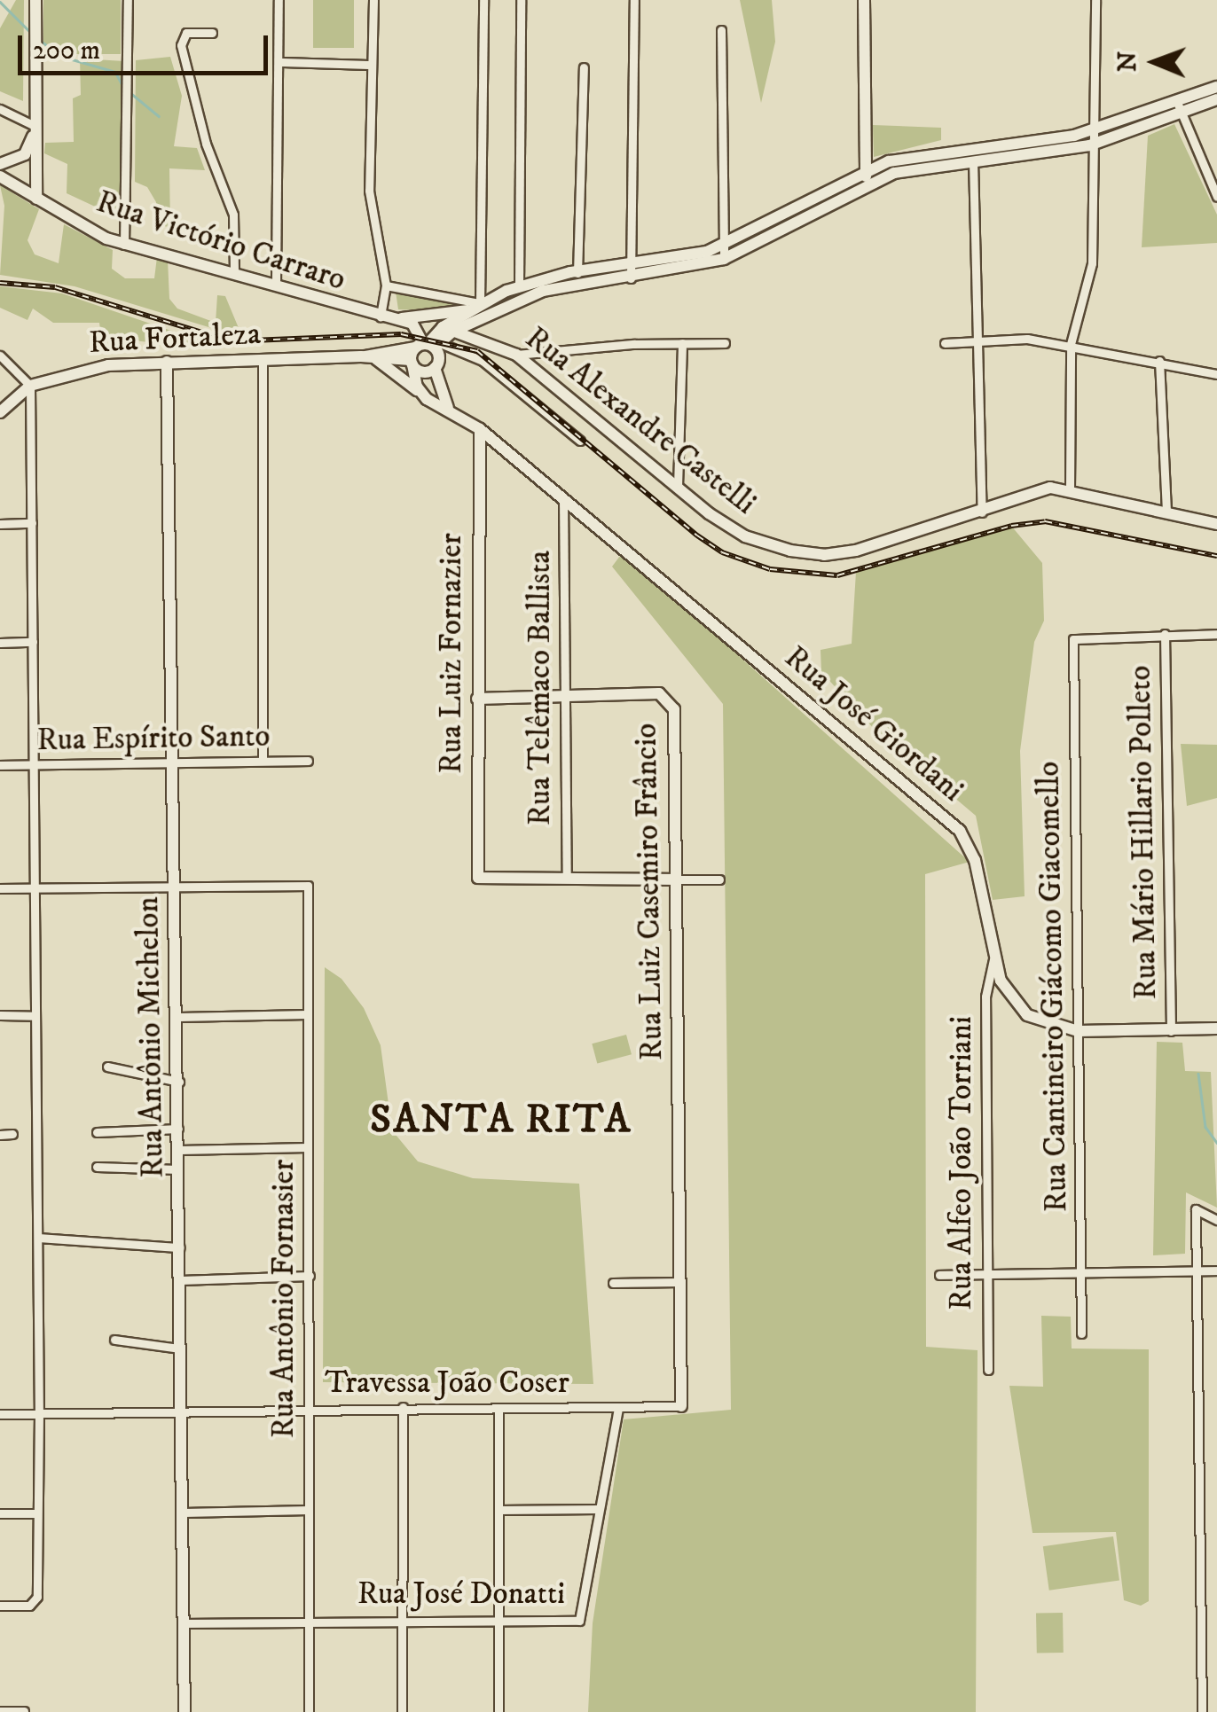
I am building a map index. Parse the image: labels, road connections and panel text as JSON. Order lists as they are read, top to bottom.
{
  "streets": {
    "main road": [
      "Rua Victório Carraro",
      "Rua Fortaleza",
      "Rua Alexandre Castelli",
      "Rua Luiz Fornazier",
      "Rua José Giordani",
      "Rua Luiz Casemiro Frâncio",
      "Rua Antônio Michelon"
    ],
    "street": [
      "Rua Telêmaco Ballista",
      "Rua Espírito Santo",
      "Rua Mário Hillario Polleto",
      "Rua Cantineiro Giácomo Giacomello",
      "Rua Alfeo João Torriani",
      "Rua Antônio Fornasier",
      "Travessa João Coser",
      "Rua José Donatti"
    ]
  },
  "crossings": [
    ["Rua Victório Carraro", "Rua Alexandre Castelli"],
    ["Rua Fortaleza", "Rua José Giordani"],
    ["Rua Fortaleza", "Rua Antônio Michelon"],
    ["Rua Luiz Fornazier", "Rua Telêmaco Ballista"],
    ["Rua Luiz Fornazier", "Rua José Giordani"],
    ["Rua Telêmaco Ballista", "Rua José Giordani"],
    ["Rua Telêmaco Ballista", "Rua Luiz Casemiro Frâncio"],
    ["Rua José Giordani", "Rua Mário Hillario Polleto"],
    ["Rua José Giordani", "Rua Cantineiro Giácomo Giacomello"],
    ["Rua José Giordani", "Rua Alfeo João Torriani"],
    ["Rua Espírito Santo", "Rua Antônio Michelon"],
    ["Rua Mário Hillario Polleto", "Rua Cantineiro Giácomo Giacomello"],
    ["Rua Luiz Casemiro Frâncio", "Travessa João Coser"],
    ["Rua Antônio Michelon", "Rua Antônio Fornasier"],
    ["Rua Antônio Michelon", "Travessa João Coser"],
    ["Rua Antônio Michelon", "Rua José Donatti"],
    ["Rua Antônio Fornasier", "Travessa João Coser"],
    ["Rua Antônio Fornasier", "Rua José Donatti"],
    ["Travessa João Coser", "Rua José Donatti"]
  ],
  "districts": ["SANTA RITA"],
  "scale_bar": "200 m",
  "north": "left"
}
